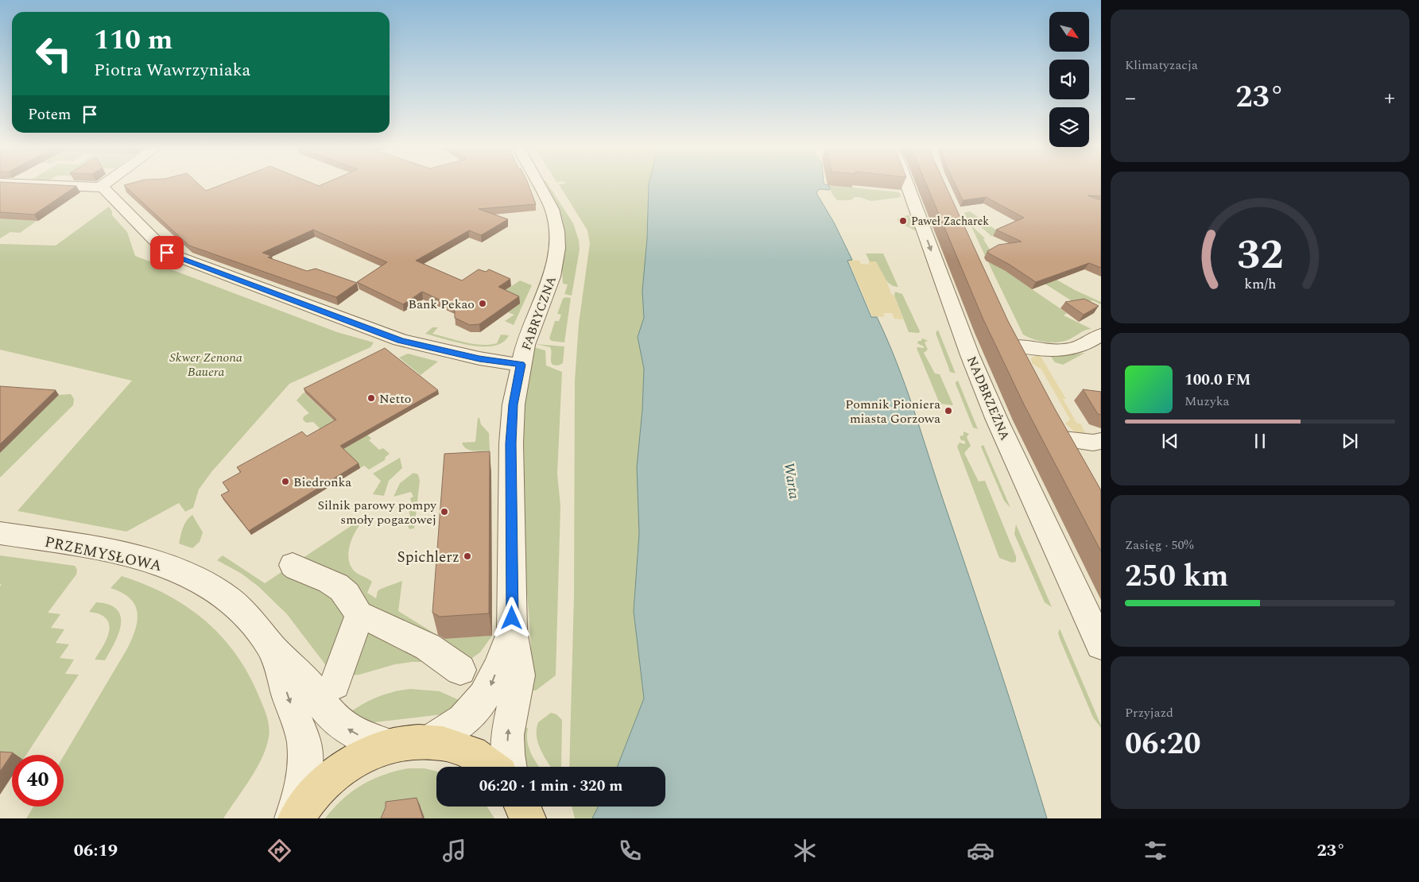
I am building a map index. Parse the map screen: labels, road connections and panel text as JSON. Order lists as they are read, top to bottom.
{
  "streets": {
    "street": ["FABRYCZNA", "NADBRZEŻNA", "PRZEMYSŁOWA"]
  },
  "one_way": ["NADBRZEŻNA"],
  "water": ["Warta"],
  "parks": ["Skwer Zenona Bauera"],
  "places": [
    "Paweł Zacharek",
    "Bank Pekao",
    "Netto",
    "Pomnik Pioniera miasta Gorzowa",
    "Biedronka",
    "Silnik parowy pompy smoły pogazowej",
    "Spichlerz"
  ],
  "north": "bottom right",
  "page": {
    "tile": [
      "Klimatyzacja",
      ["Zasięg · 50%", "250 km"],
      ["Przyjazd", "06:20"]
    ],
    "turn": ["110 m", "Piotra Wawrzyniaka"],
    "heat": ["−", "23°", "+"],
    "then": "Potem",
    "song": ["100.0 FM", "Muzyka"],
    "limit": "40",
    "trip": "06:20 · 1 min · 320 m",
    "tabs": ["06:19", "23°"],
    "gauge": ["32", "km/h"]
  }
}
